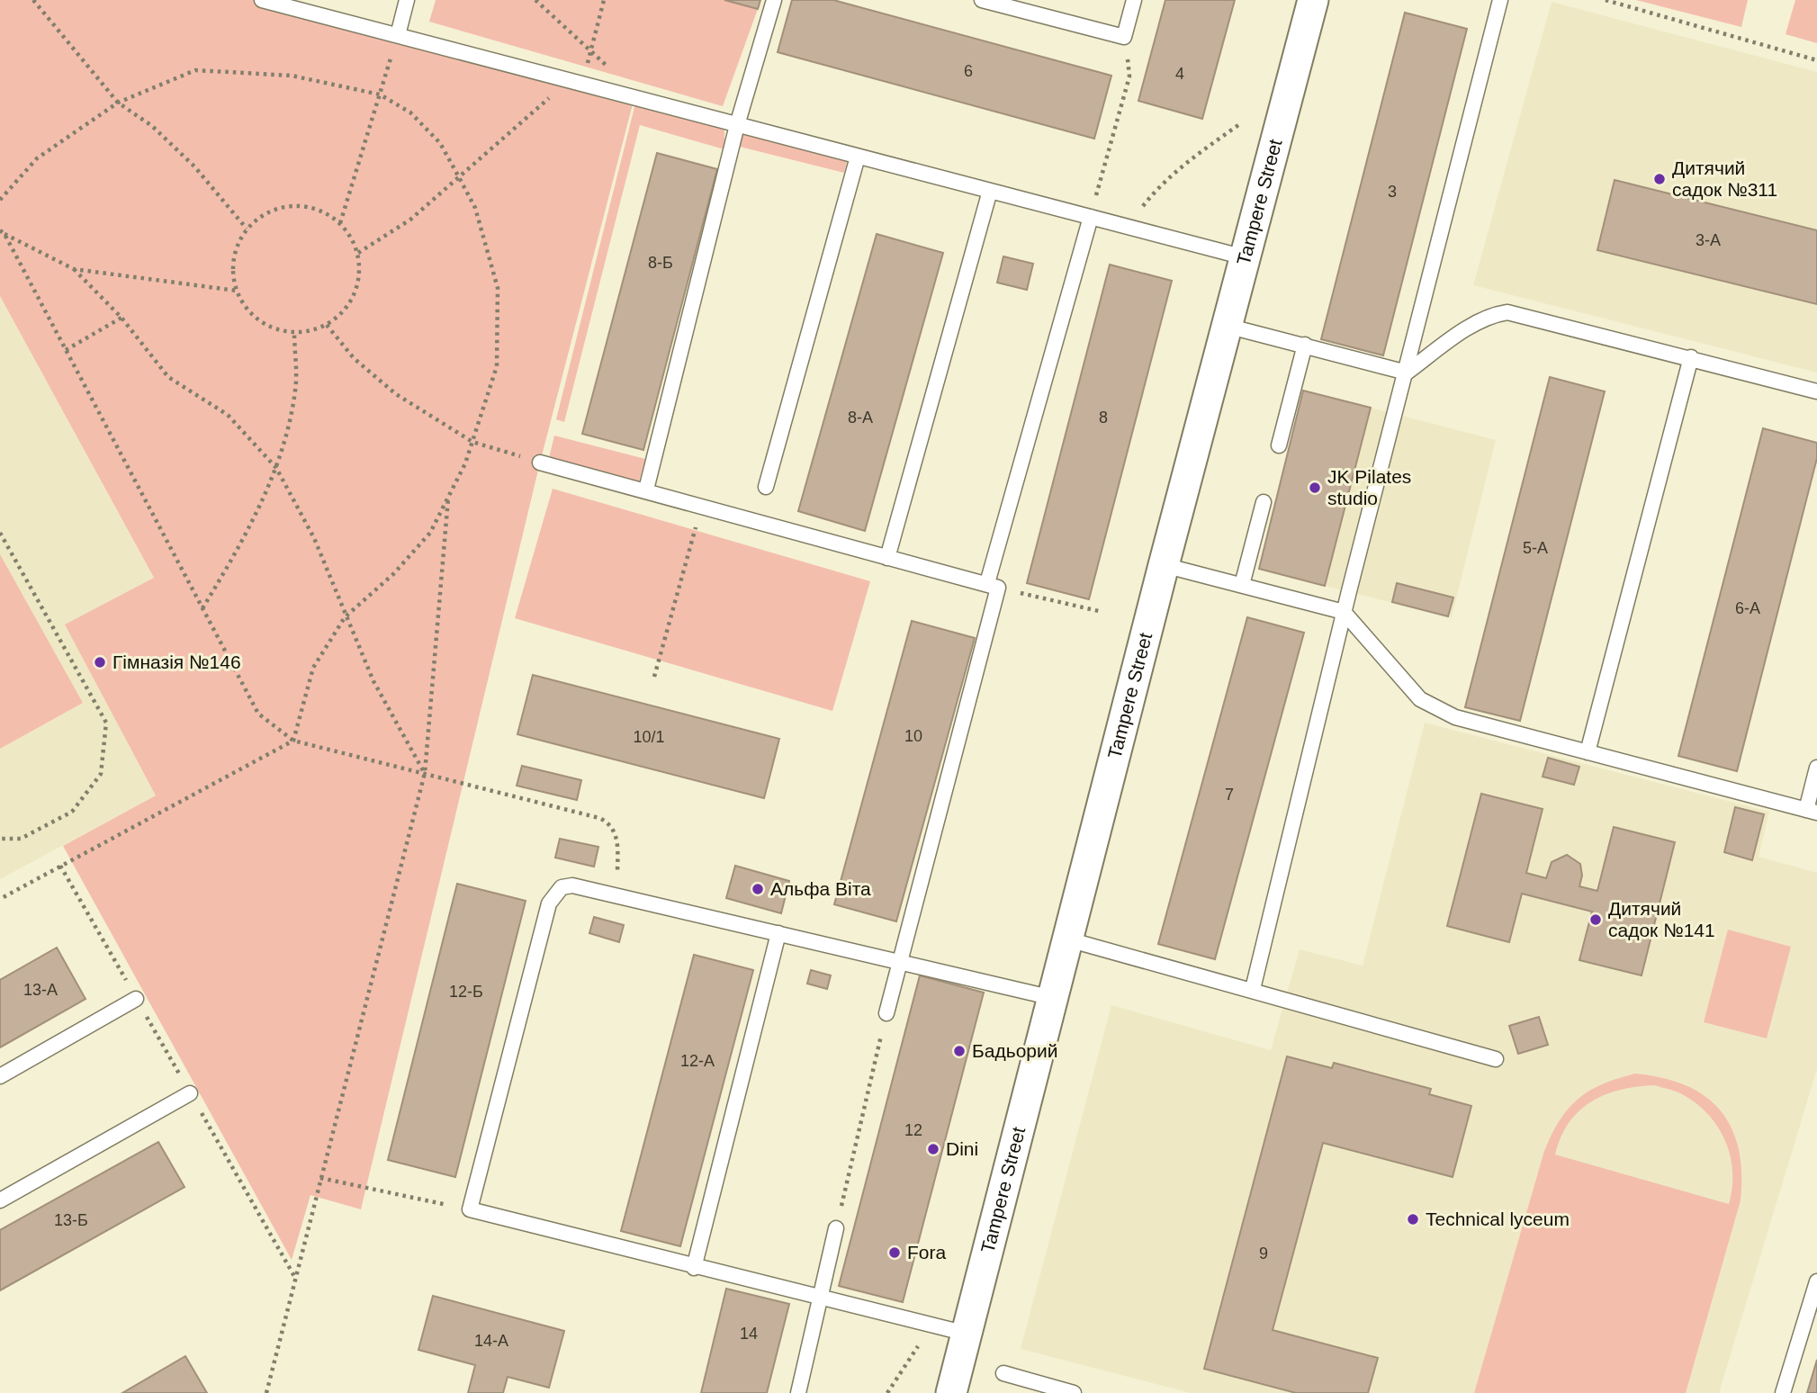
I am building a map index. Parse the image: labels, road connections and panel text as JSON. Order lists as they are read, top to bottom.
{
  "streets": {
    "street": ["Tampere Street"]
  },
  "places": [
    "Дитячий садок №311",
    "JK Pilates studio",
    "Гімназія №146",
    "Альфа Віта",
    "Дитячий садок №141",
    "Бадьорий",
    "Dini",
    "Technical lyceum",
    "Fora"
  ],
  "house_numbers": [
    "6",
    "4",
    "3",
    "3-А",
    "8-Б",
    "8-А",
    "8",
    "5-А",
    "6-А",
    "10",
    "10/1",
    "7",
    "13-А",
    "12-Б",
    "12-А",
    "12",
    "13-Б",
    "9",
    "14",
    "14-А"
  ]
}
